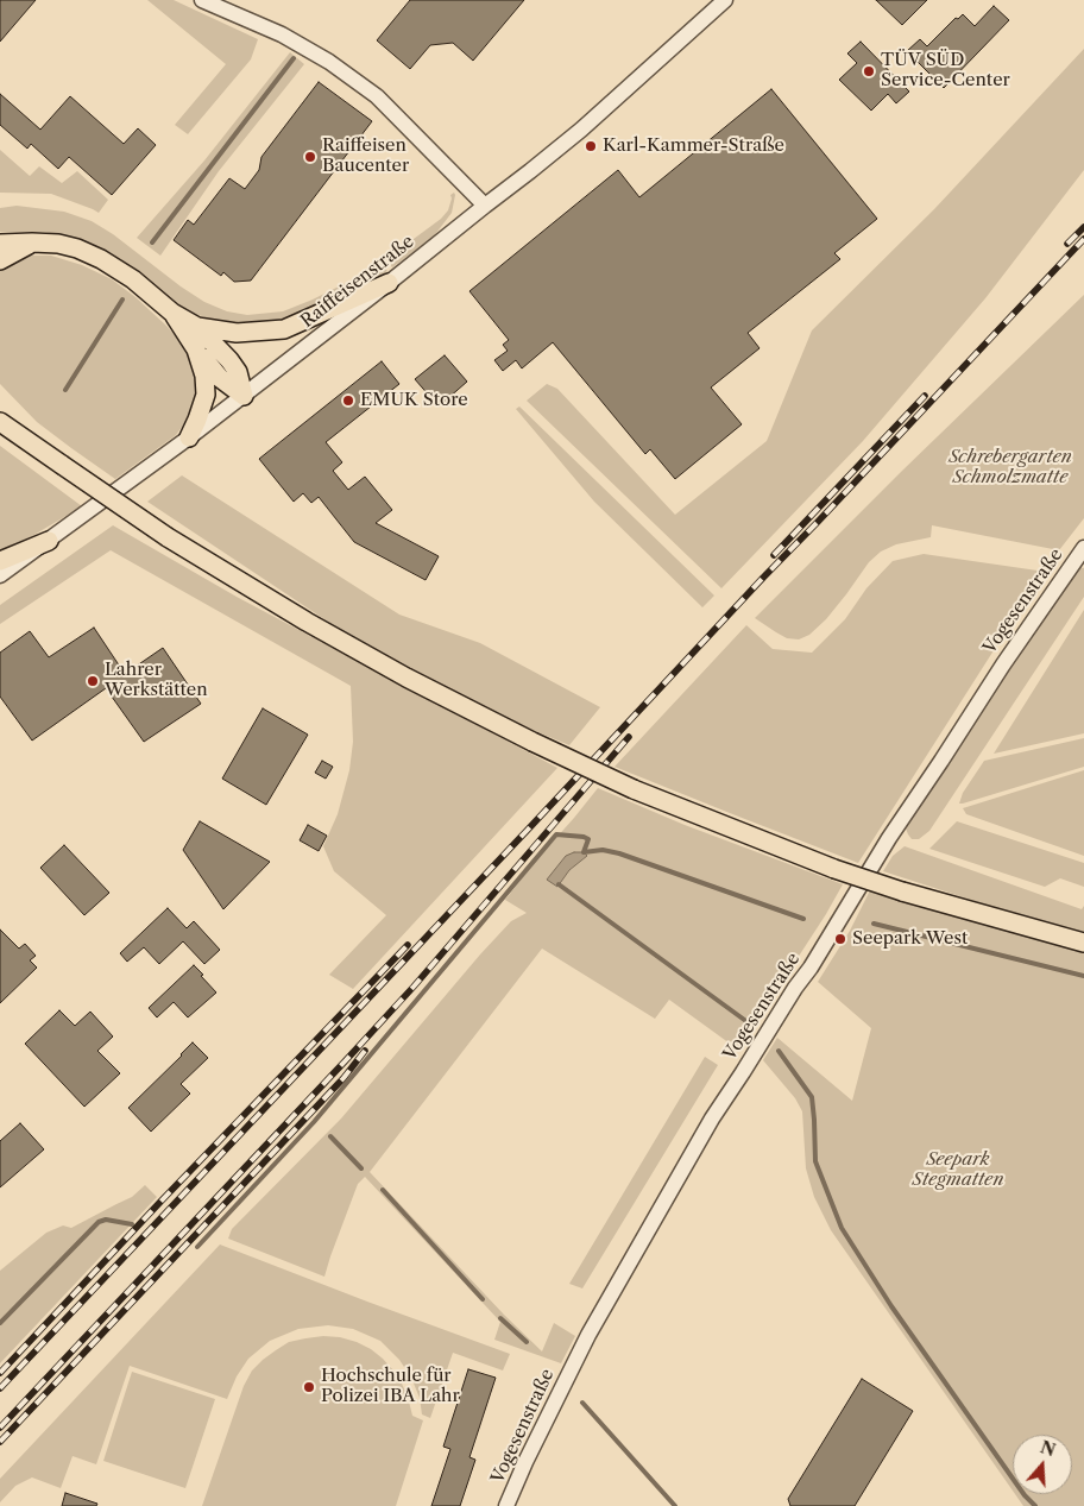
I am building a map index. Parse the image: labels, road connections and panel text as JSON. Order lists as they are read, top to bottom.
{
  "streets": {
    "street": ["Raiffeisenstraße", "Vogesenstraße"]
  },
  "parks": ["Schrebergarten Schmolzmatte", "Seepark Stegmatten"],
  "places": [
    "TÜV SÜD Service-Center",
    "Karl-Kammer-Straße",
    "Raiffeisen Baucenter",
    "EMUK Store",
    "Lahrer Werkstätten",
    "Seepark West",
    "Hochschule für Polizei IBA Lahr"
  ],
  "north": "top"
}
